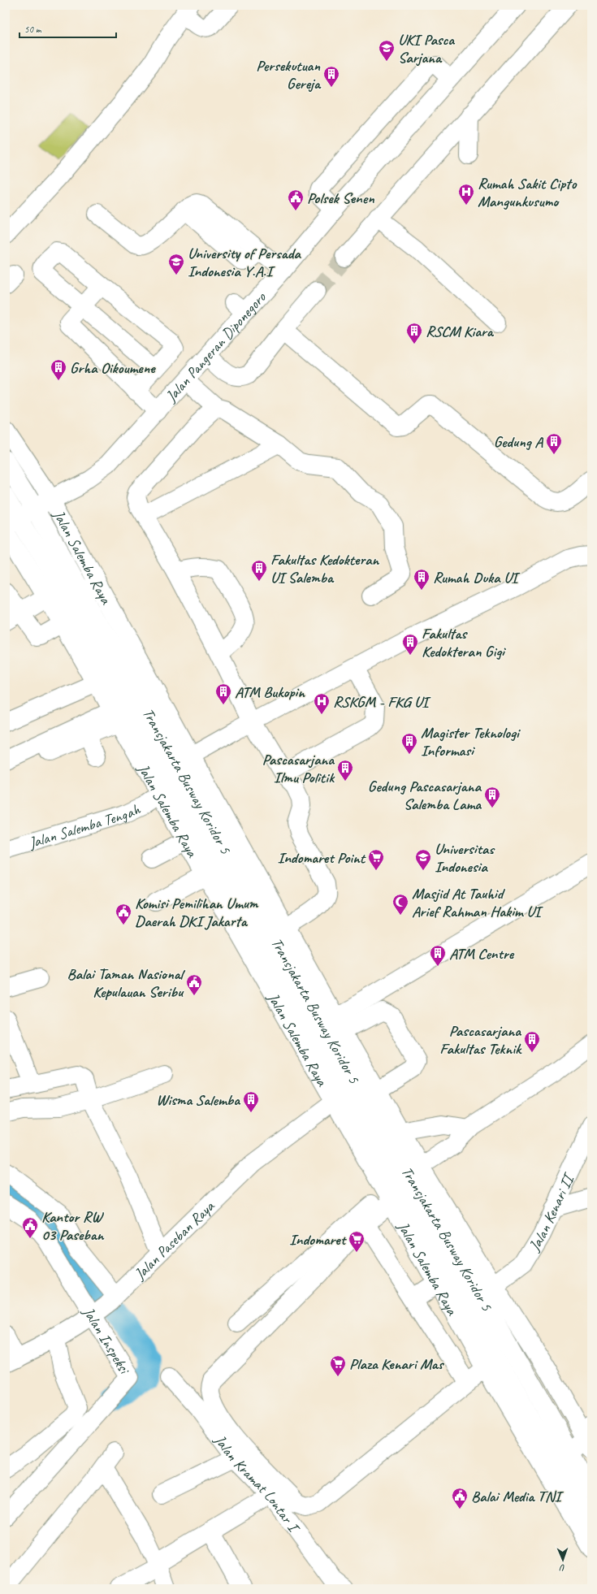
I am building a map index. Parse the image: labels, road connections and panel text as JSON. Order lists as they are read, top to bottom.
{
  "streets": {
    "main road": [
      "Jalan Pangeran Diponegoro",
      "Jalan Salemba Raya",
      "Transjakarta Busway Koridor 5",
      "Jalan Salemba Tengah",
      "Jalan Kenari II",
      "Jalan Paseban Raya",
      "Jalan Inspeksi",
      "Jalan Kramat Lontar I"
    ]
  },
  "crossings": [
    ["Jalan Pangeran Diponegoro", "Jalan Salemba Raya"],
    ["Jalan Pangeran Diponegoro", "Transjakarta Busway Koridor 5"],
    ["Jalan Salemba Raya", "Transjakarta Busway Koridor 5"],
    ["Jalan Salemba Raya", "Jalan Salemba Tengah"],
    ["Jalan Salemba Raya", "Jalan Kenari II"],
    ["Jalan Salemba Raya", "Jalan Paseban Raya"],
    ["Jalan Paseban Raya", "Jalan Inspeksi"]
  ],
  "places": {
    "school or university": ["UKI Pasca Sarjana", "University of Persada Indonesia Y.A.I", "Universitas Indonesia"],
    "building": [
      "Persekutuan Gereja",
      "RSCM Kiara",
      "Grha Oikoumene",
      "Gedung A",
      "Fakultas Kedokteran UI Salemba",
      "Rumah Duka UI",
      "Fakultas Kedokteran Gigi",
      "ATM Bukopin",
      "Magister Teknologi Informasi",
      "Pascasarjana Ilmu Politik",
      "Gedung Pascasarjana Salemba Lama",
      "ATM Centre",
      "Pascasarjana Fakultas Teknik",
      "Wisma Salemba"
    ],
    "hospital": ["Rumah Sakit Cipto Mangunkusumo", "RSKGM - FKG UI"],
    "public building": [
      "Polsek Senen",
      "Komisi Pemilihan Umum Daerah DKI Jakarta",
      "Balai Taman Nasional Kepulauan Seribu",
      "Kantor RW 03 Paseban",
      "Balai Media TNI"
    ],
    "supermarket": ["Indomaret Point", "Indomaret", "Plaza Kenari Mas"],
    "mosque": ["Masjid At Tauhid Arief Rahman Hakim UI"]
  },
  "scale_bar": "50 m",
  "north": "bottom"
}
